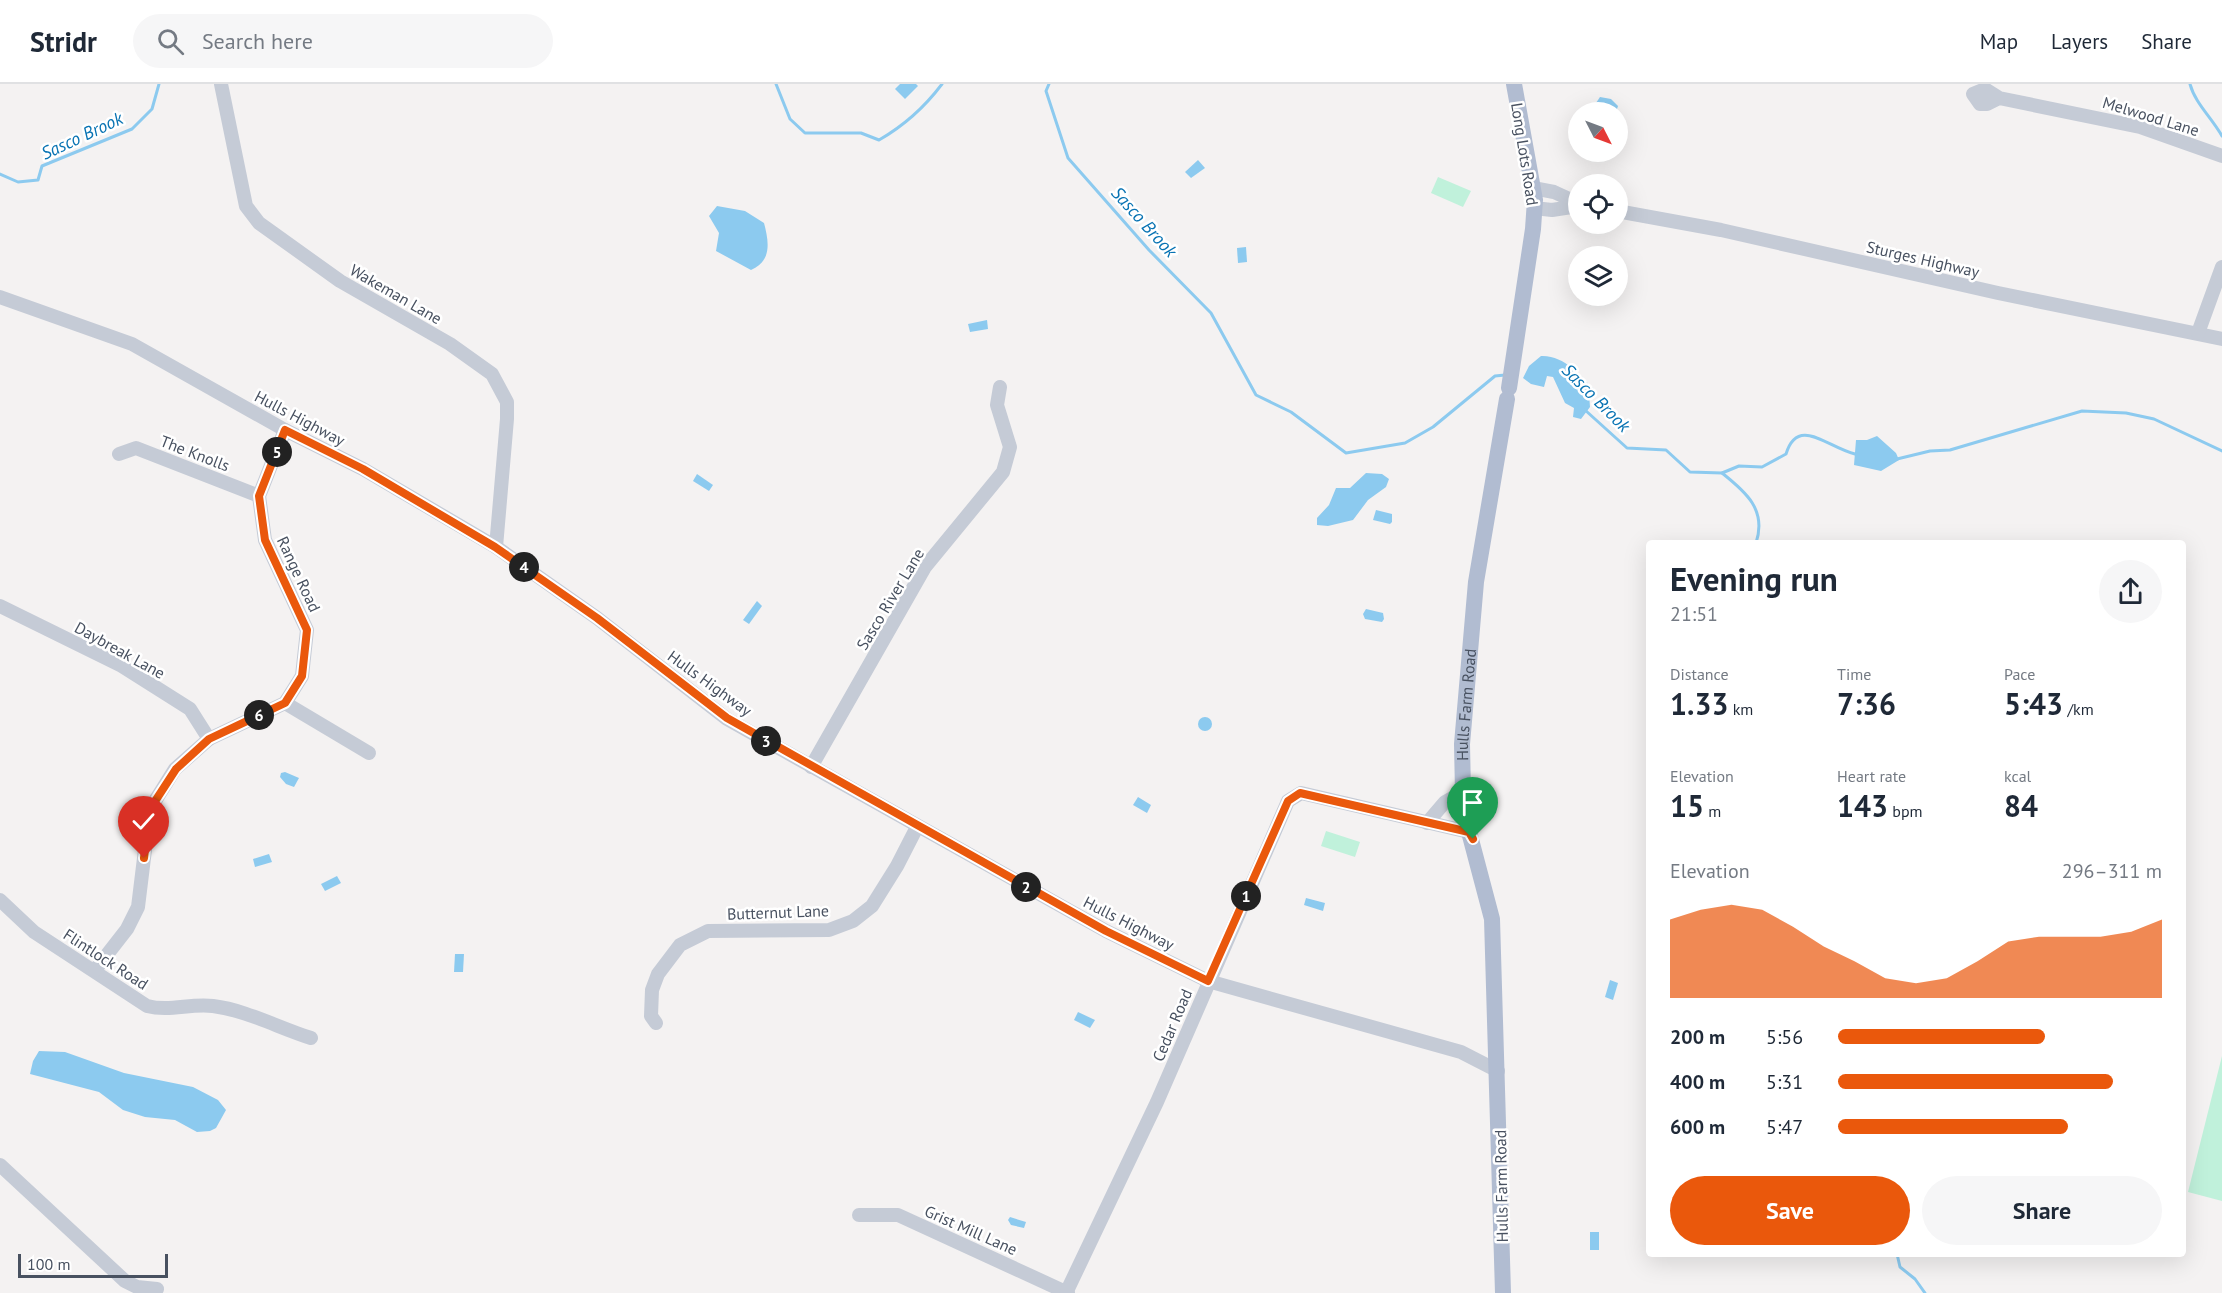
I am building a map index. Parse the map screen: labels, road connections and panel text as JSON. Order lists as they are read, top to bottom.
{
  "streets": {
    "main road": ["Long Lots Road", "Hulls Farm Road"],
    "street": [
      "Melwood Lane",
      "Sturges Highway",
      "Wakeman Lane",
      "Hulls Highway",
      "The Knolls",
      "Range Road",
      "Sasco River Lane",
      "Daybreak Lane",
      "Butternut Lane",
      "Flintlock Road",
      "Cedar Road",
      "Grist Mill Lane"
    ]
  },
  "crossings": [
    ["Long Lots Road", "Hulls Farm Road"],
    ["Wakeman Lane", "Hulls Highway"],
    ["Hulls Highway", "Range Road"],
    ["Hulls Highway", "Sasco River Lane"],
    ["Hulls Highway", "Hulls Farm Road"],
    ["Hulls Highway", "Butternut Lane"],
    ["Hulls Highway", "Cedar Road"],
    ["The Knolls", "Range Road"],
    ["Hulls Farm Road", "Cedar Road"],
    ["Cedar Road", "Grist Mill Lane"]
  ],
  "water": ["Sasco Brook"],
  "scale_bar": "100 m",
  "north": "bottom right",
  "page": {
    "header": "Stridr",
    "search": "Search here",
    "nav": ["Map", "Layers", "Share"],
    "pins": [
      "5",
      "4",
      "6",
      "3",
      "2",
      "1"
    ],
    "heading": ["Evening run", "21:51"],
    "stats": [
      ["Distance", "1.33 km"],
      ["Time", "7:36"],
      ["Pace", "5:43 /km"],
      ["Elevation", "15 m"],
      ["Heart rate", "143 bpm"],
      ["kcal", "84"]
    ],
    "chart": ["Elevation", "296–311 m"],
    "list": [
      {
        "name": "200 m",
        "note": "5:56"
      },
      {
        "name": "400 m",
        "note": "5:31"
      },
      {
        "name": "600 m",
        "note": "5:47"
      }
    ],
    "buttons": ["Save", "Share"],
    "scale": "100 m"
  }
}
